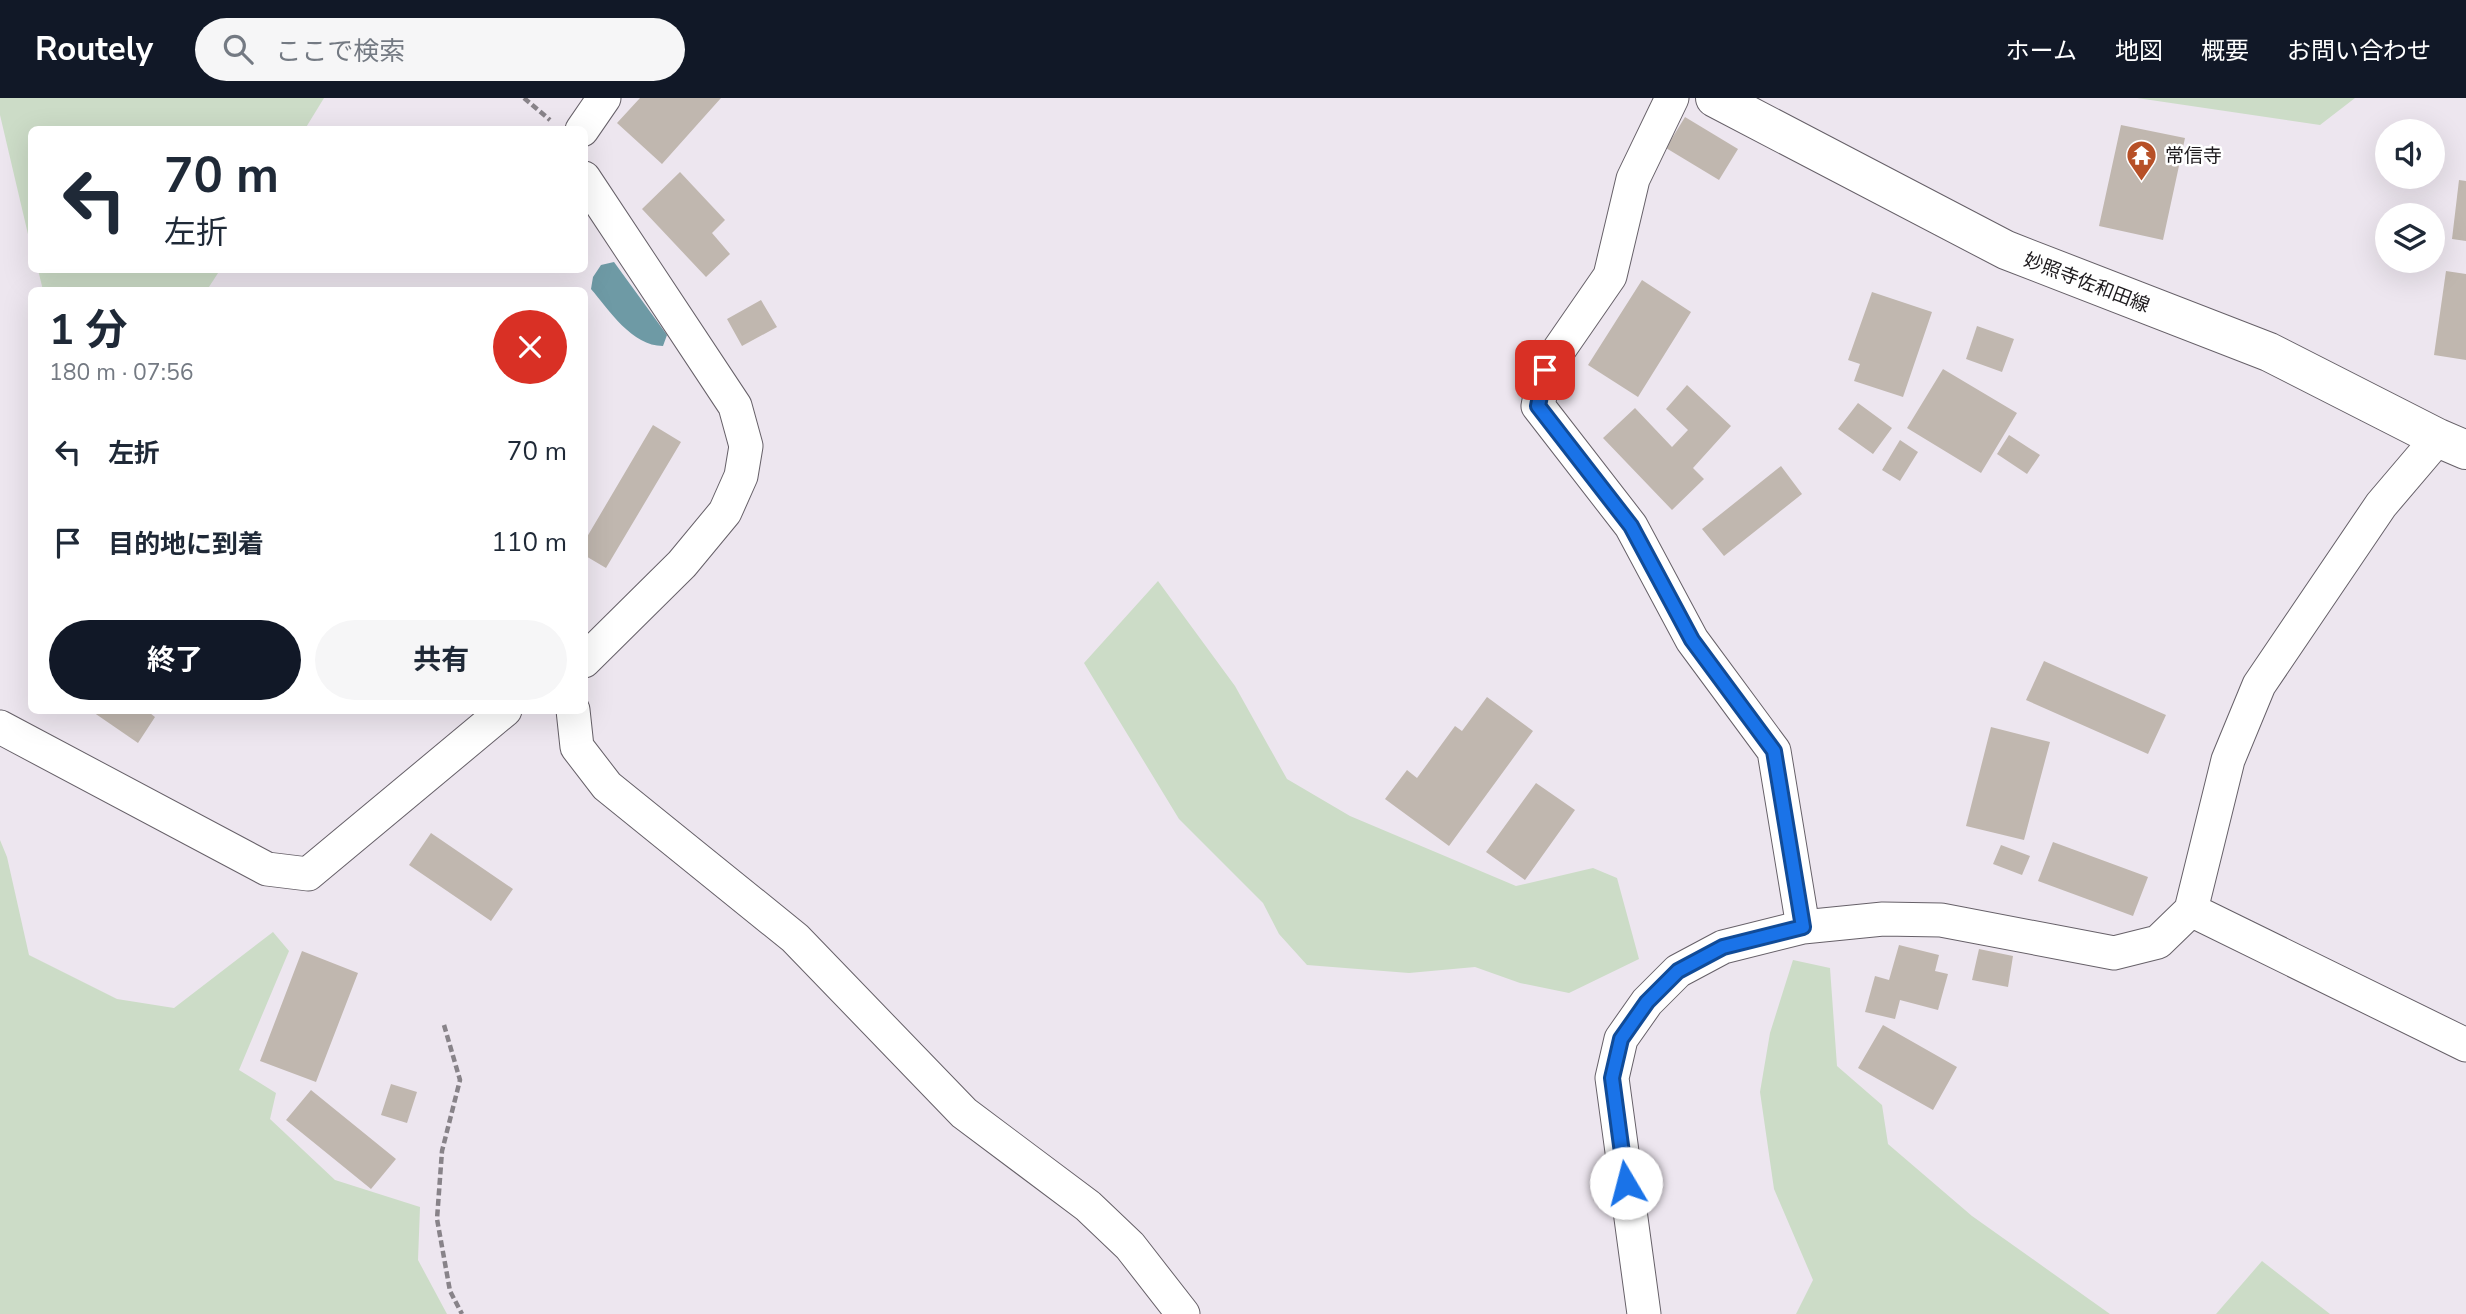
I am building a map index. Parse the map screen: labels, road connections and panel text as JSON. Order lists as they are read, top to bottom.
{
  "streets": {
    "main road": ["妙照寺佐和田線"]
  },
  "places": {
    "temple": ["常信寺"]
  },
  "page": {
    "header": "Routely",
    "search": "ここで検索",
    "nav": [
      "ホーム",
      "地図",
      "概要",
      "お問い合わせ"
    ],
    "turn": ["70 m", "左折"],
    "heading": ["1 分", "180 m · 07:56"],
    "list": [
      {
        "name": "左折",
        "value": "70 m"
      },
      {
        "name": "目的地に到着",
        "value": "110 m"
      }
    ],
    "buttons": ["終了", "共有"]
  }
}
